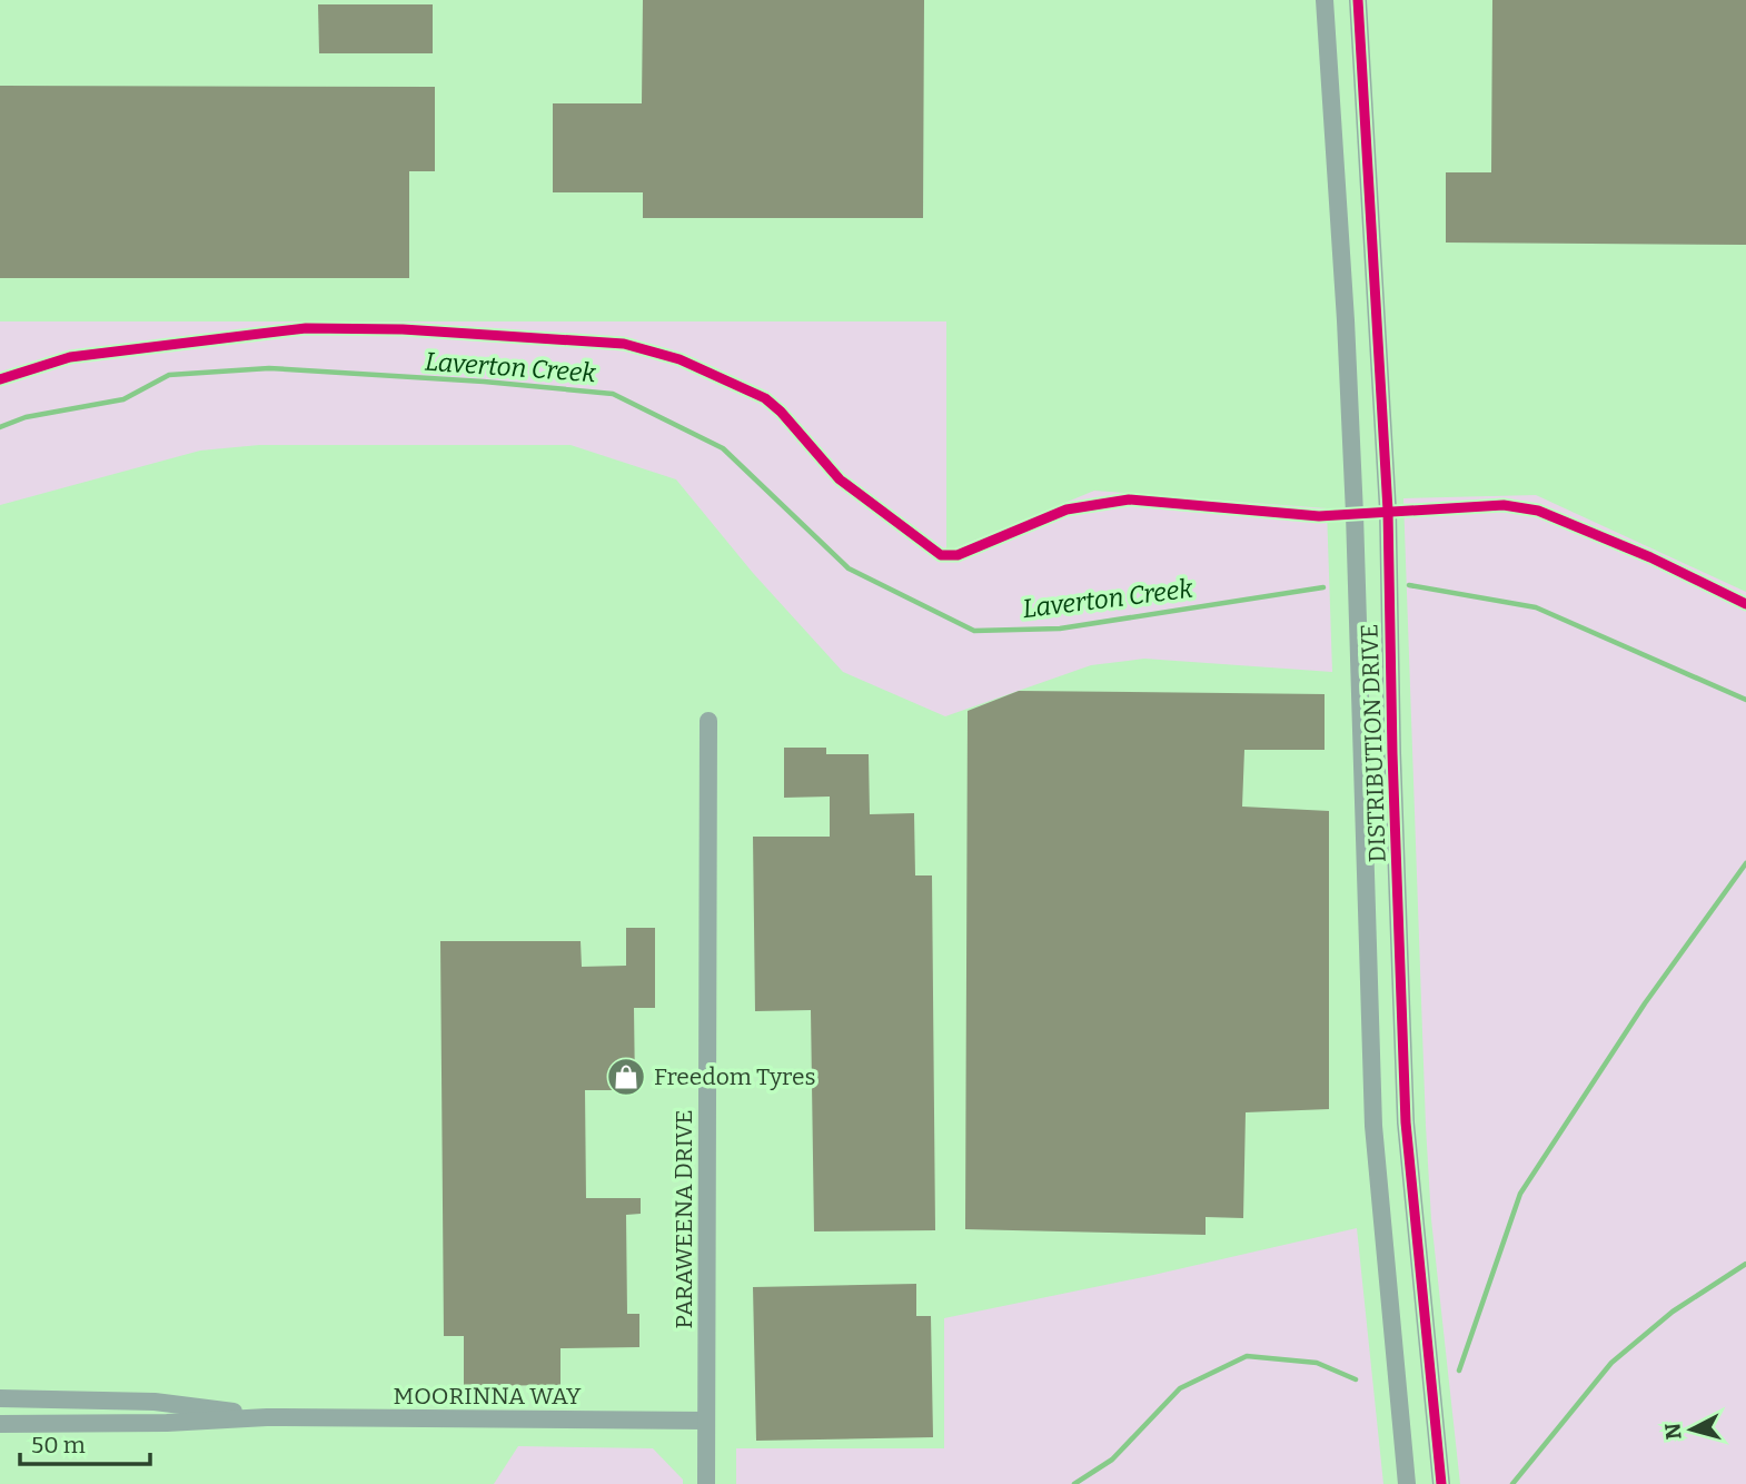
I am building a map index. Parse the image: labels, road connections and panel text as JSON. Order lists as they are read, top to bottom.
{
  "streets": {
    "street": ["DISTRIBUTION DRIVE", "PARAWEENA DRIVE", "MOORINNA WAY"]
  },
  "crossings": [
    ["PARAWEENA DRIVE", "MOORINNA WAY"]
  ],
  "water": ["Laverton Creek"],
  "places": {
    "shop": ["Freedom Tyres"]
  },
  "scale_bar": "50 m",
  "north": "left"
}
